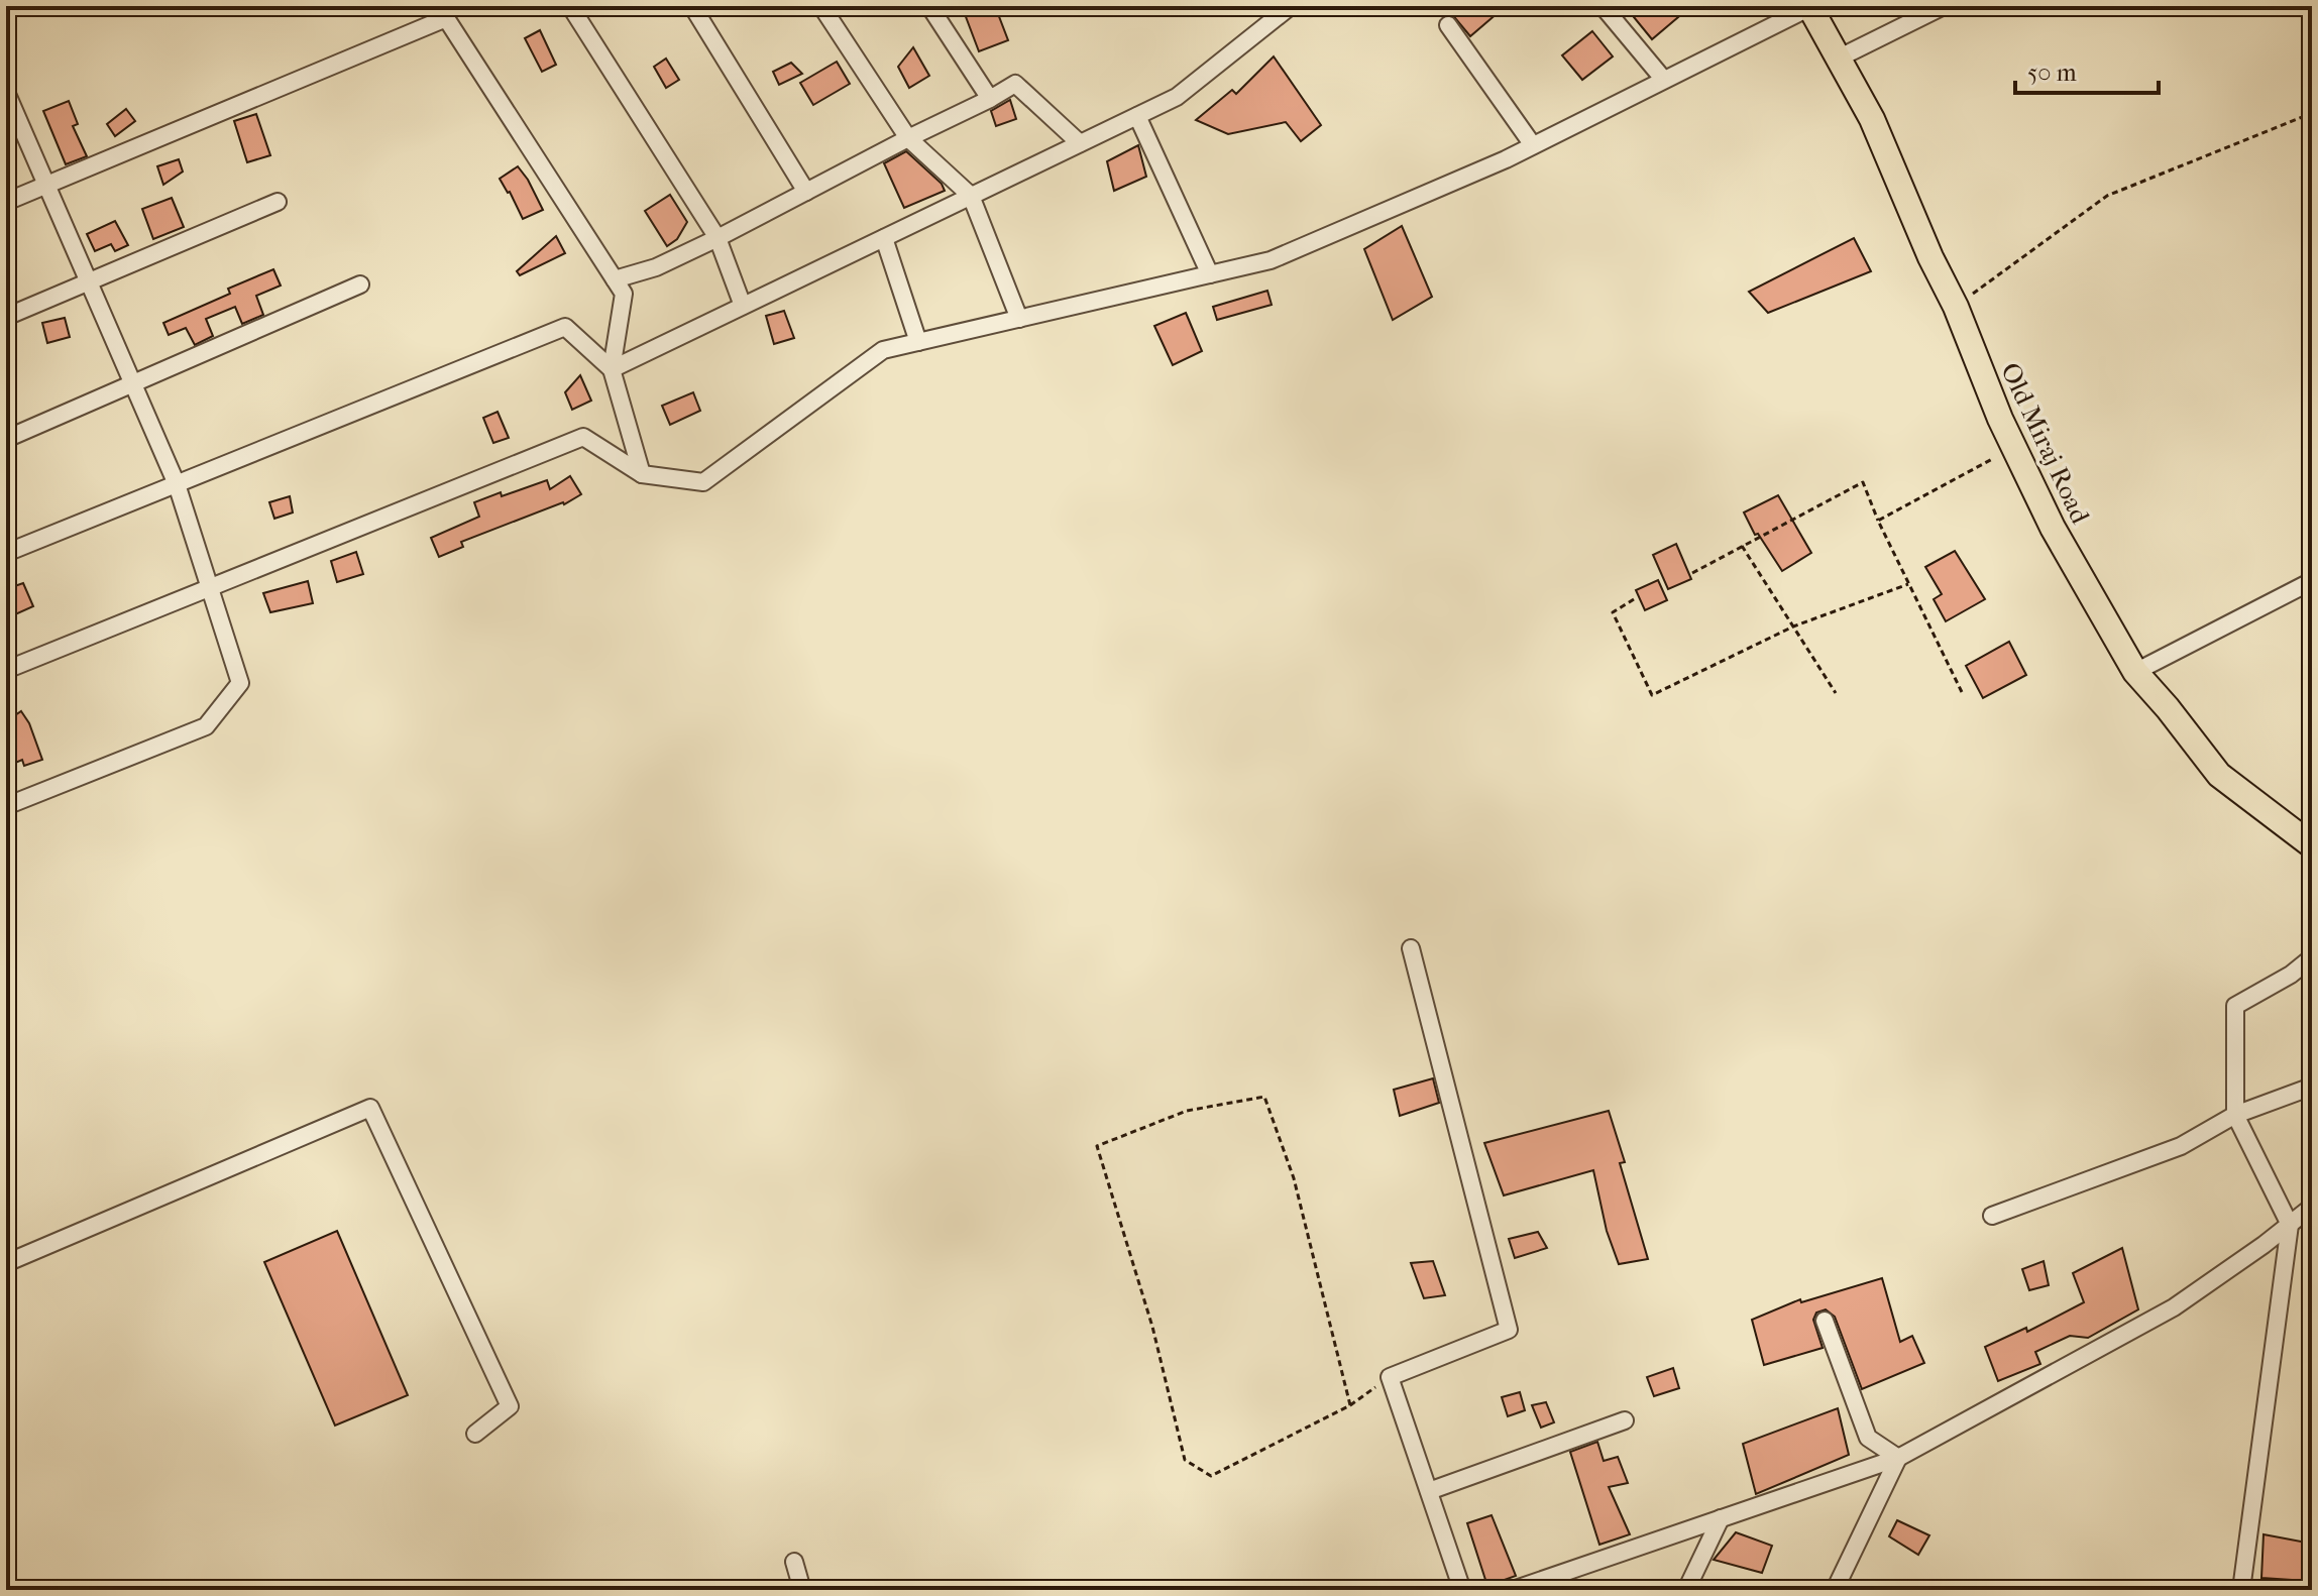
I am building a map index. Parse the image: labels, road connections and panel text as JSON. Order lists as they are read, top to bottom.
{
  "streets": {
    "main road": ["Old Miraj Road"]
  },
  "scale_bar": "50 m"
}
